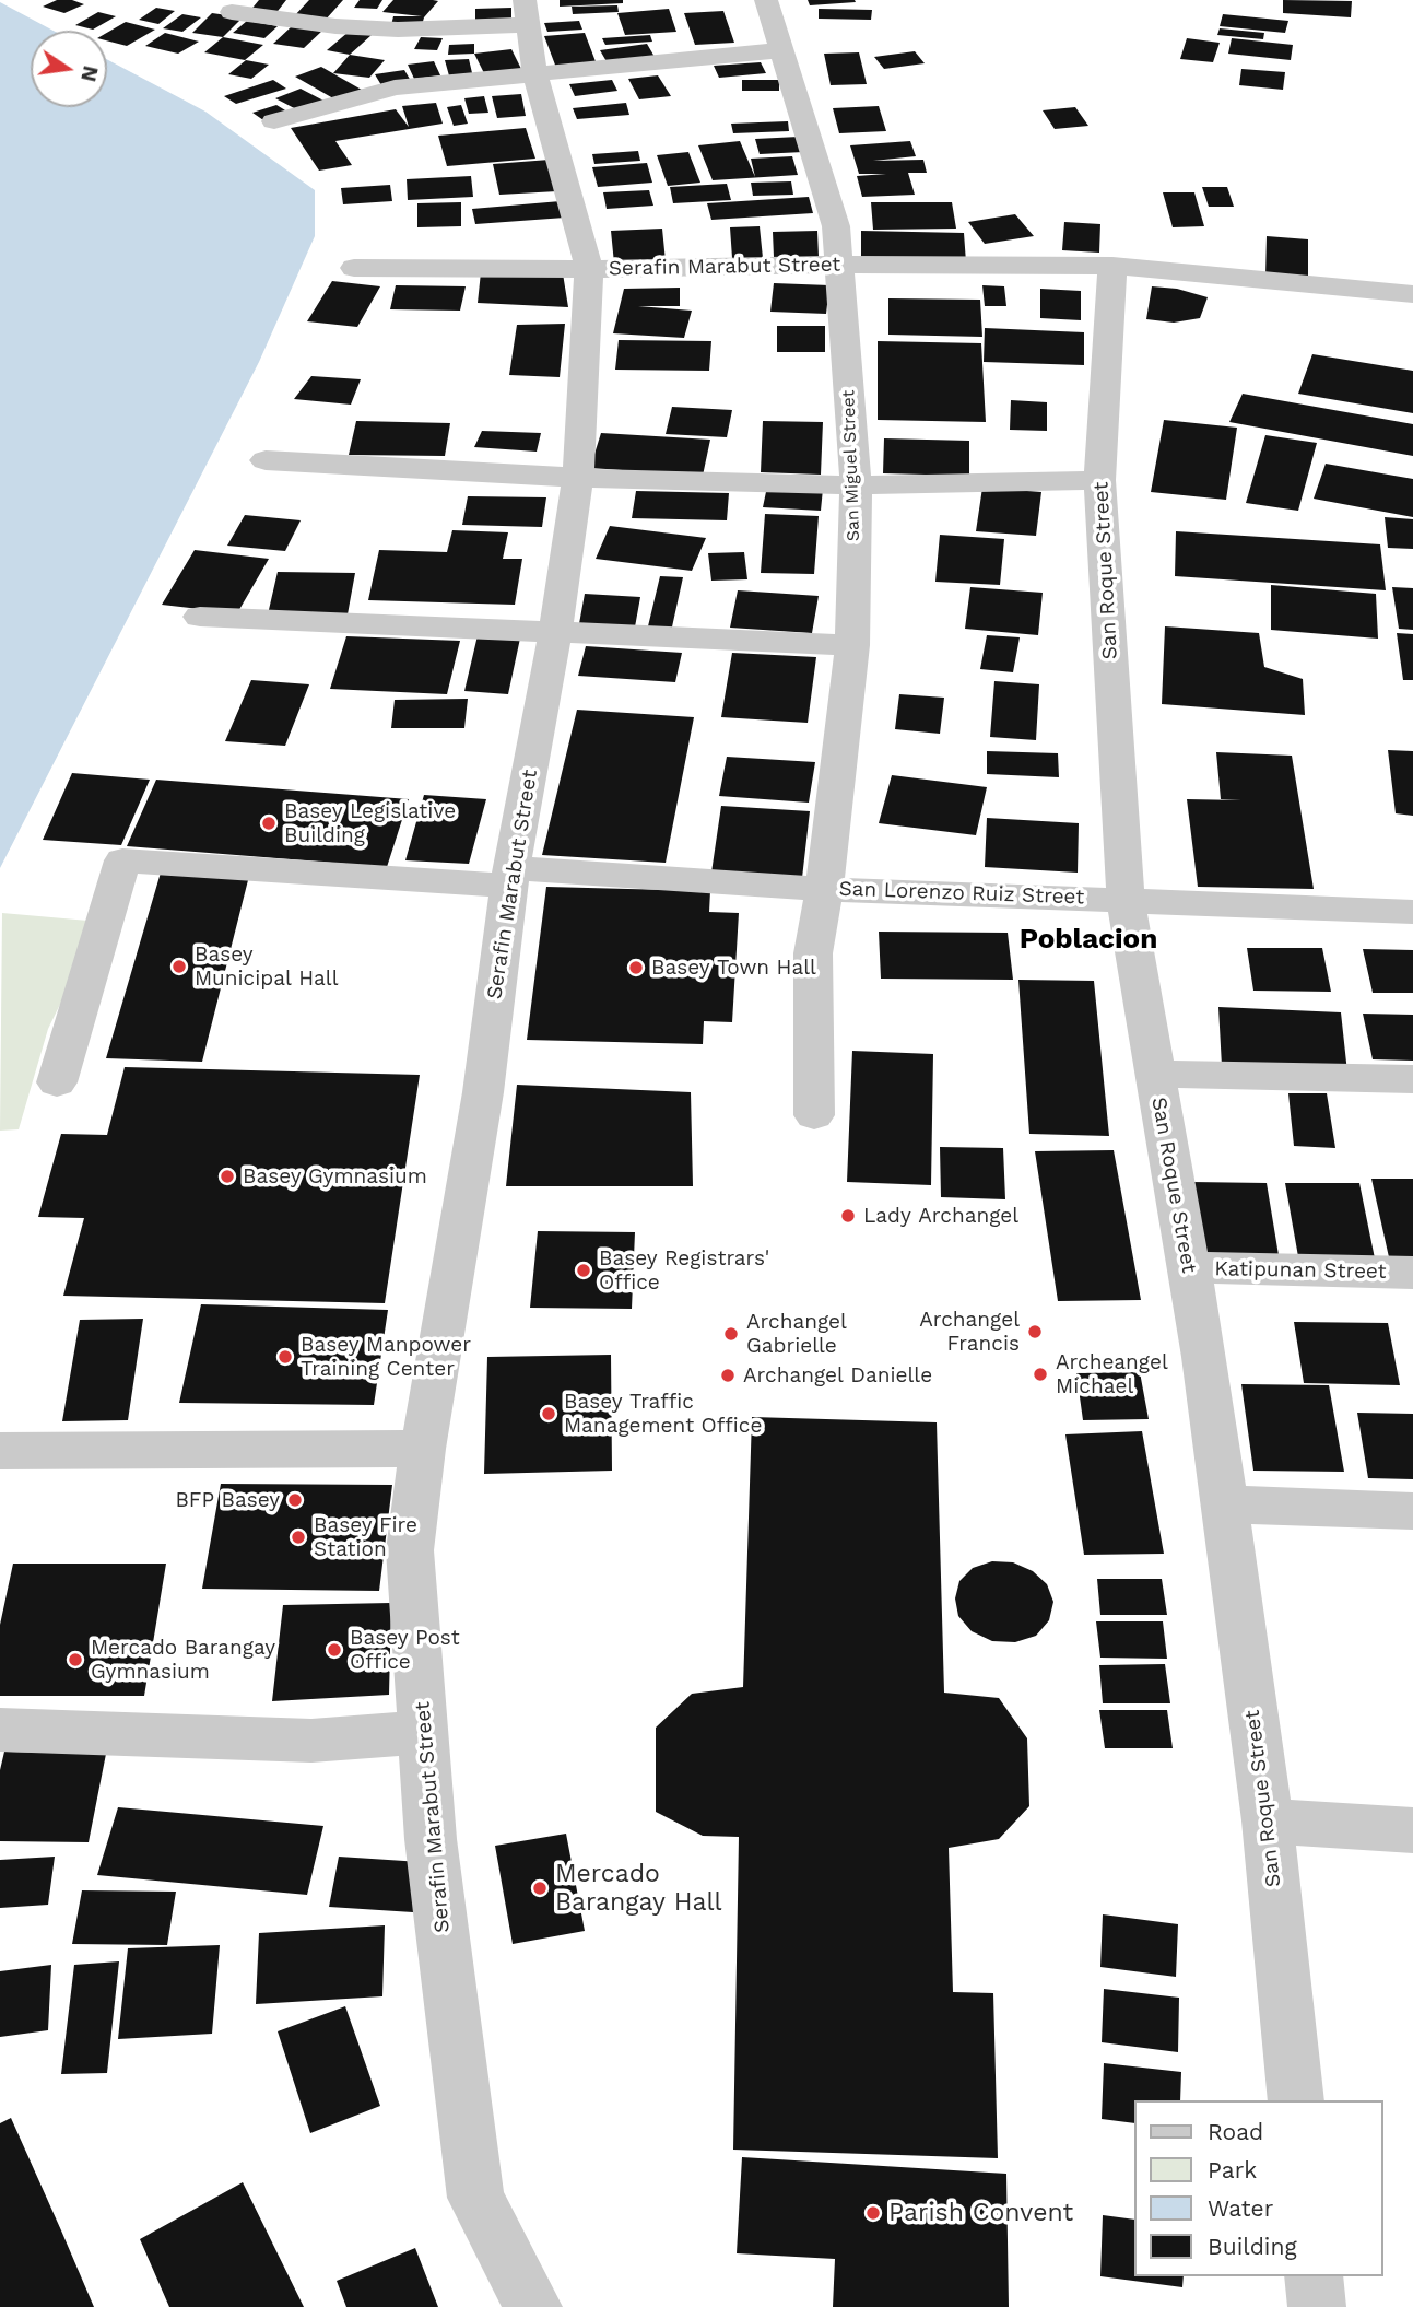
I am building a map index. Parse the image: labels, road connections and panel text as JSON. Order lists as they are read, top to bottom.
{
  "streets": {
    "street": [
      "Serafin Marabut Street",
      "San Miguel Street",
      "San Roque Street",
      "San Lorenzo Ruiz Street",
      "Katipunan Street"
    ]
  },
  "crossings": [
    ["Serafin Marabut Street", "San Miguel Street"],
    ["Serafin Marabut Street", "San Roque Street"],
    ["Serafin Marabut Street", "San Lorenzo Ruiz Street"],
    ["San Miguel Street", "San Lorenzo Ruiz Street"],
    ["San Roque Street", "San Lorenzo Ruiz Street"],
    ["San Roque Street", "Katipunan Street"]
  ],
  "districts": ["Poblacion"],
  "places": [
    "Basey Legislative Building",
    "Basey Municipal Hall",
    "Basey Town Hall",
    "Basey Gymnasium",
    "Lady Archangel",
    "Basey Registrars' Office",
    "Archangel Francis",
    "Archangel Gabrielle",
    "Basey Manpower Training Center",
    "Archeangel Michael",
    "Archangel Danielle",
    "Basey Traffic Management Office",
    "BFP Basey",
    "Basey Fire Station",
    "Basey Post Office",
    "Mercado Barangay Gymnasium",
    "Mercado Barangay Hall",
    "Parish Convent"
  ],
  "legend": [
    "Road",
    "Park",
    "Water",
    "Building"
  ],
  "north": "right"
}
